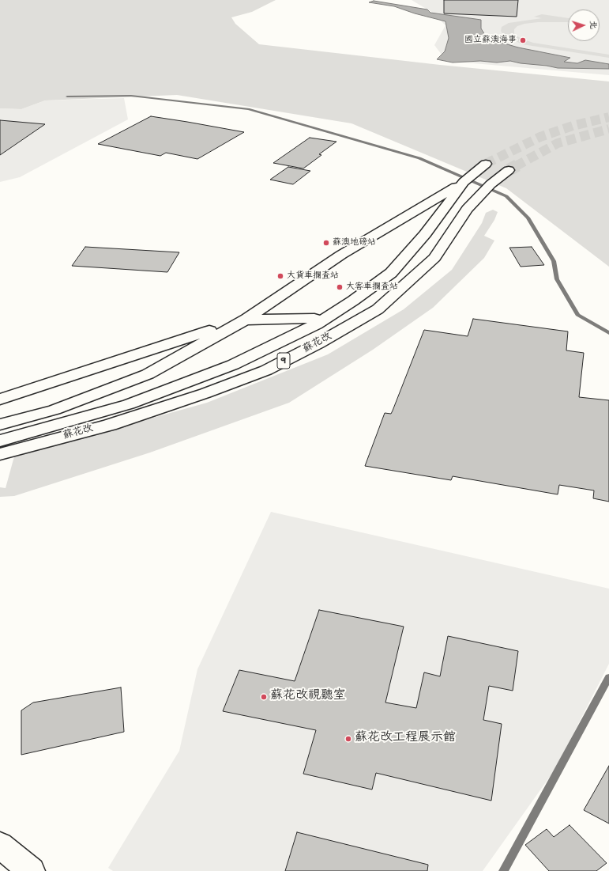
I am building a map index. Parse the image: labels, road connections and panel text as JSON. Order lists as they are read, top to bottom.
{
  "streets": {
    "main road": ["蘇花改", "9"]
  },
  "places": [
    "國立蘇澳海事",
    "蘇澳地磅站",
    "大貨車攔查站",
    "大客車攔查站",
    "蘇花改視聽室",
    "蘇花改工程展示館"
  ],
  "north": "right"
}
